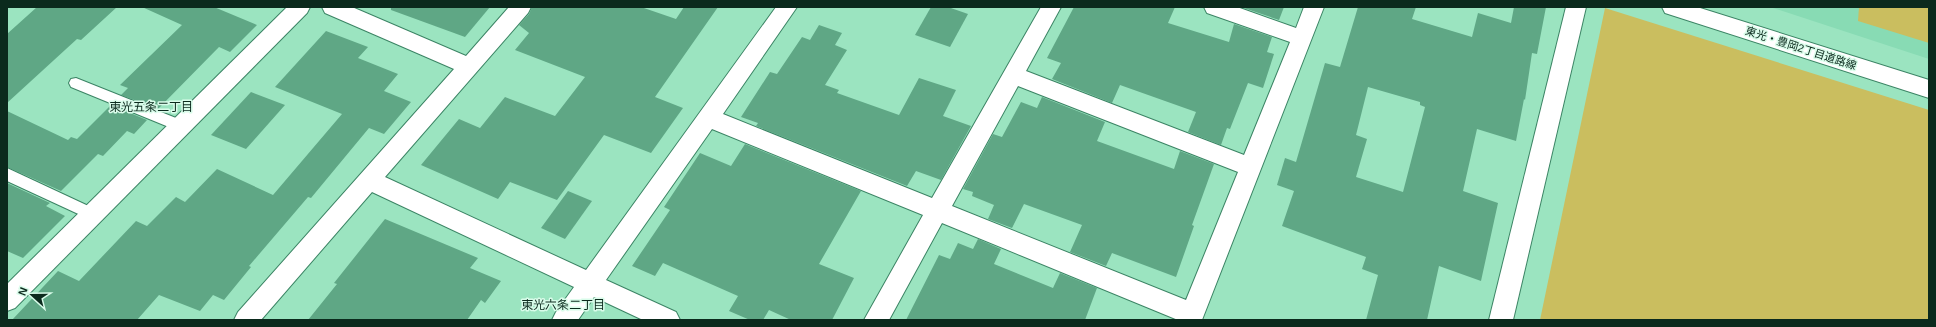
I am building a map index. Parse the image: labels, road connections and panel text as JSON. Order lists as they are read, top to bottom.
{
  "streets": {
    "street": ["東光・豊岡2丁目道路線"]
  },
  "districts": ["東光五条二丁目", "東光六条二丁目"],
  "north": "left"
}
